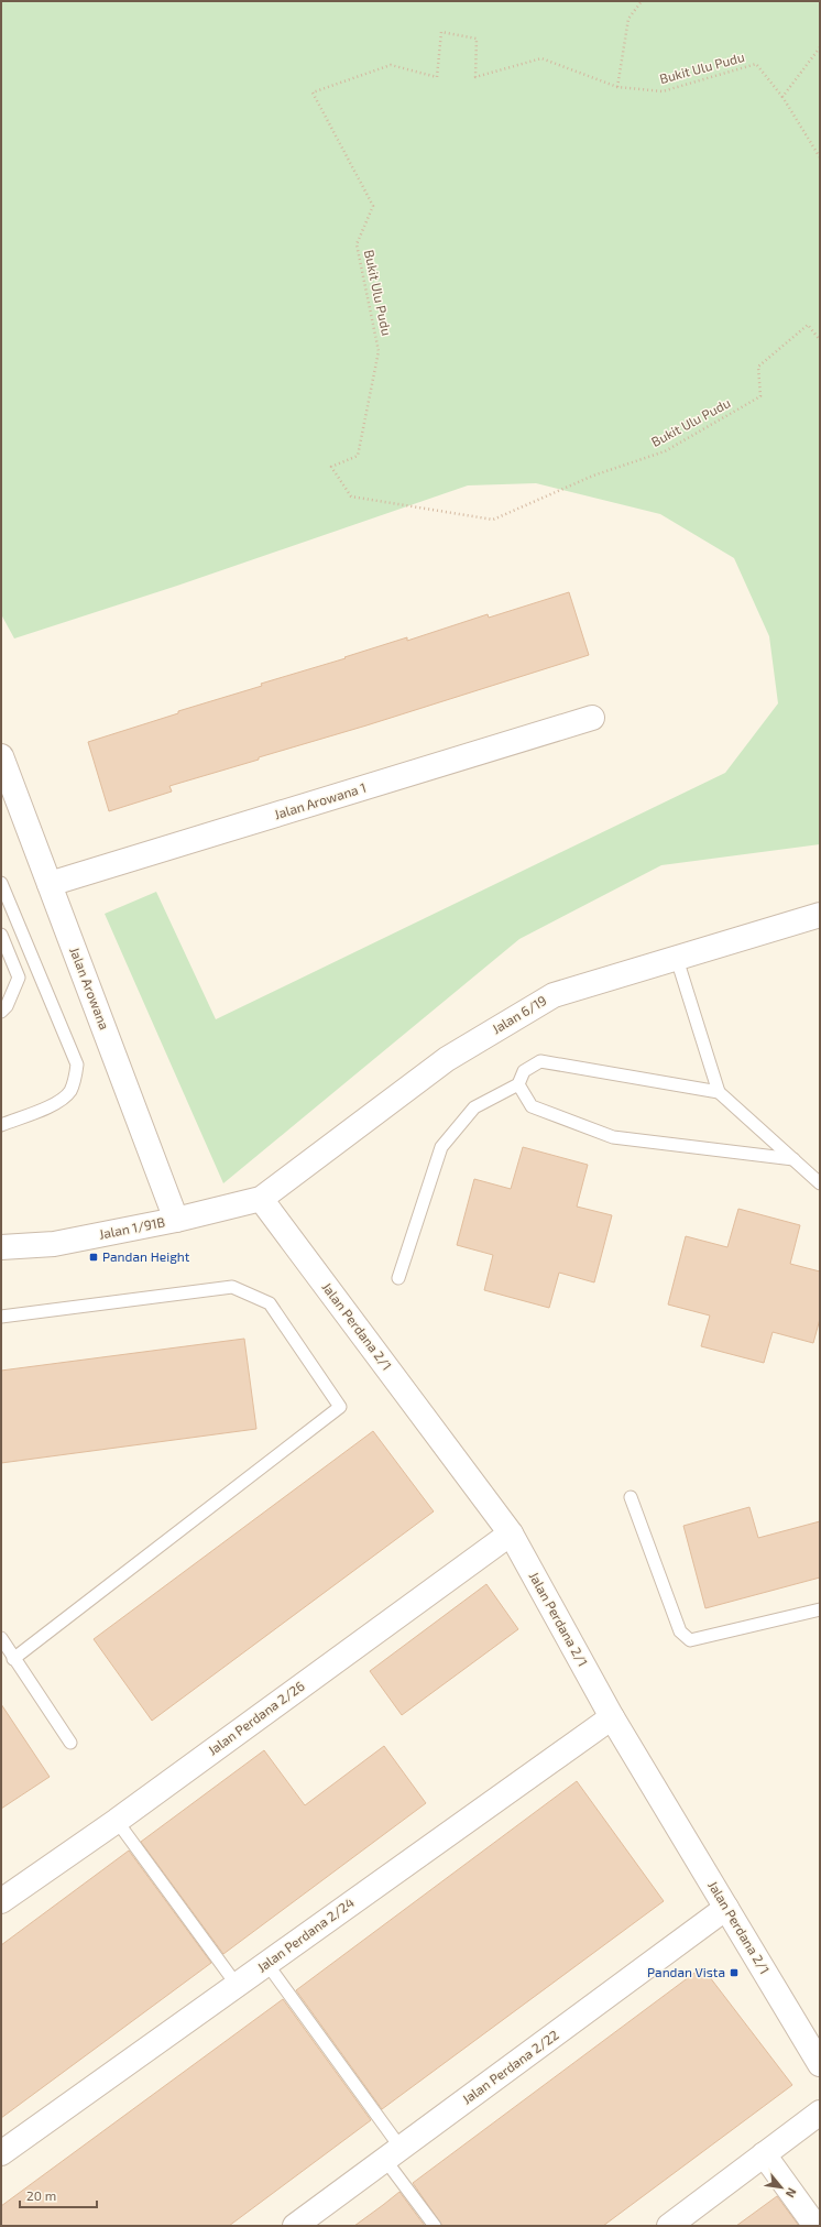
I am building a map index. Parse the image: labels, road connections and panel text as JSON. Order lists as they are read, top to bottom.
{
  "streets": {
    "street": [
      "Jalan Arowana 1",
      "Jalan Arowana",
      "Jalan 6/19",
      "Jalan 1/91B",
      "Jalan Perdana 2/1",
      "Jalan Perdana 2/26",
      "Jalan Perdana 2/24",
      "Jalan Perdana 2/22"
    ],
    "path": ["Bukit Ulu Pudu"]
  },
  "crossings": [
    ["Jalan Arowana 1", "Jalan Arowana"],
    ["Jalan Arowana", "Jalan 1/91B"],
    ["Jalan 6/19", "Jalan 1/91B"],
    ["Jalan 6/19", "Jalan Perdana 2/1"],
    ["Jalan 1/91B", "Jalan Perdana 2/1"],
    ["Jalan Perdana 2/1", "Jalan Perdana 2/26"],
    ["Jalan Perdana 2/1", "Jalan Perdana 2/24"],
    ["Jalan Perdana 2/1", "Jalan Perdana 2/22"]
  ],
  "places": {
    "transit": ["Pandan Height", "Pandan Vista"]
  },
  "scale_bar": "20 m",
  "north": "bottom right"
}
